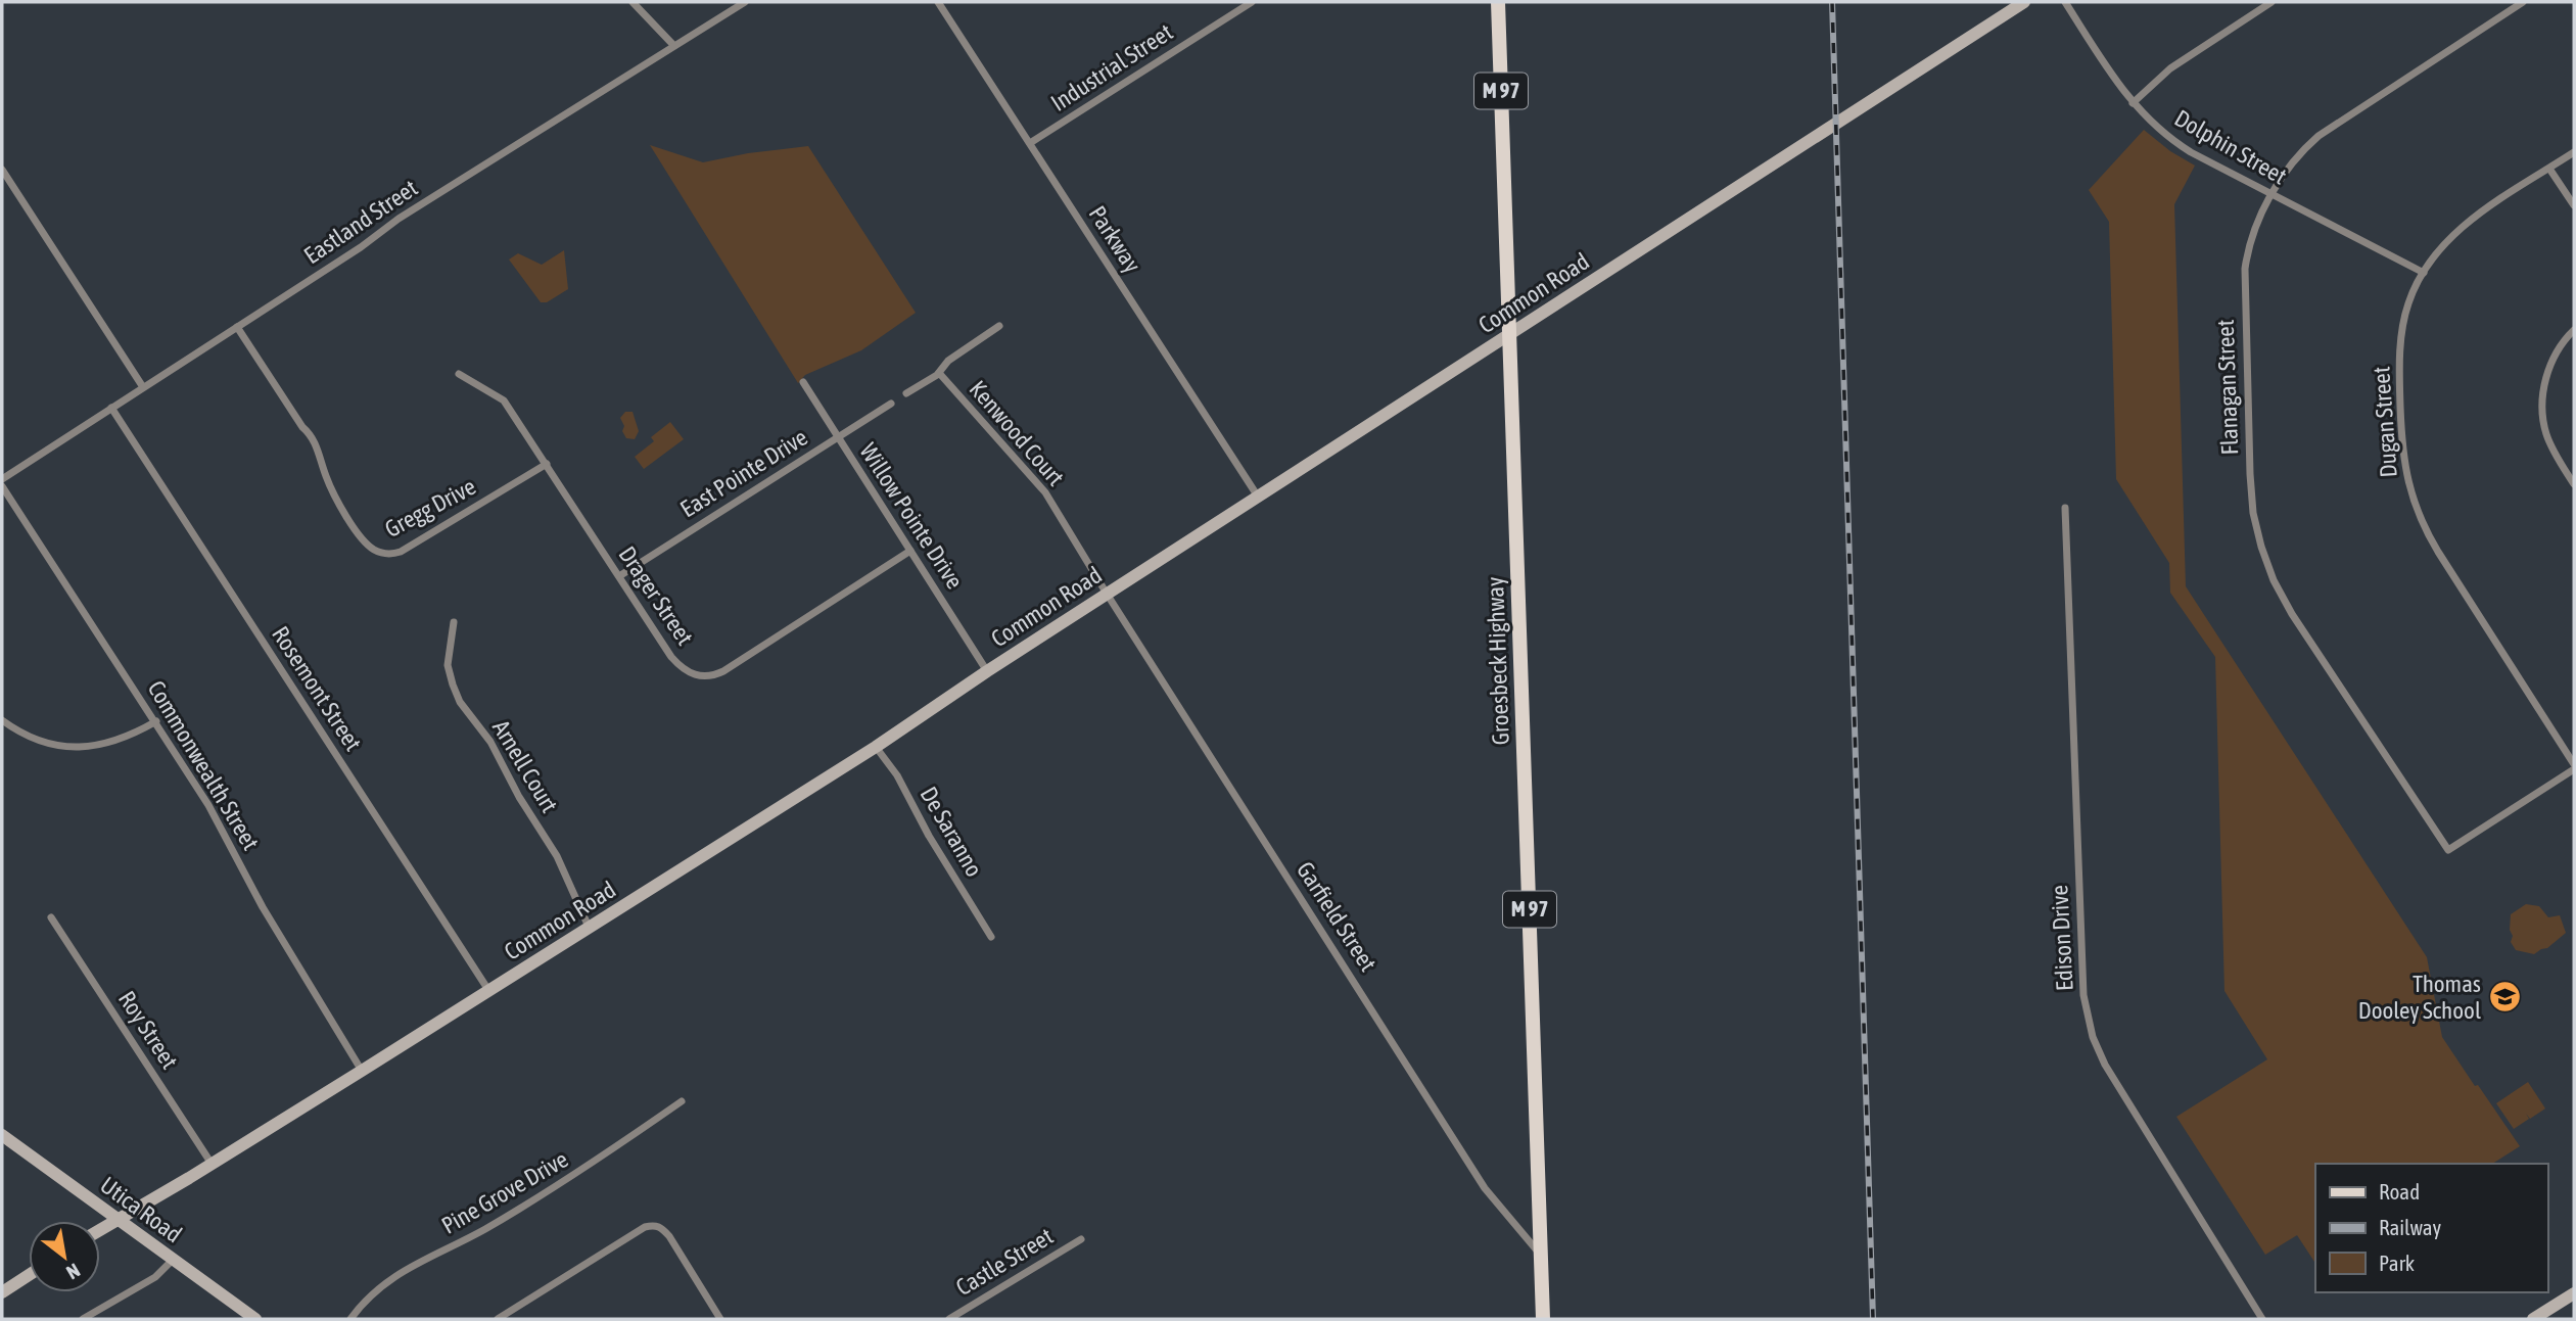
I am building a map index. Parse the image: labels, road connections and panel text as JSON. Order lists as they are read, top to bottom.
{
  "streets": {
    "main road": ["M 97", "Groesbeck Highway"],
    "street": [
      "Industrial Street",
      "Dolphin Street",
      "Eastland Street",
      "Parkway",
      "Common Road",
      "Flanagan Street",
      "Dugan Street",
      "Kenwood Court",
      "East Pointe Drive",
      "Gregg Drive",
      "Willow Pointe Drive",
      "Drager Street",
      "Rosemont Street",
      "Commonwealth Street",
      "Arnell Court",
      "De Saranno",
      "Garfield Street",
      "Edison Drive",
      "Roy Street",
      "Pine Grove Drive",
      "Utica Road",
      "Castle Street"
    ]
  },
  "crossings": [
    ["Industrial Street", "Parkway"],
    ["Dolphin Street", "Flanagan Street"],
    ["Dolphin Street", "Dugan Street"],
    ["Eastland Street", "Gregg Drive"],
    ["Eastland Street", "Rosemont Street"],
    ["Parkway", "Common Road"],
    ["Common Road", "Kenwood Court"],
    ["Common Road", "Willow Pointe Drive"],
    ["Common Road", "Groesbeck Highway"],
    ["Common Road", "Rosemont Street"],
    ["Common Road", "Commonwealth Street"],
    ["Common Road", "Arnell Court"],
    ["Common Road", "De Saranno"],
    ["Common Road", "Garfield Street"],
    ["Common Road", "Roy Street"],
    ["Common Road", "Utica Road"],
    ["Flanagan Street", "Dugan Street"],
    ["Kenwood Court", "Garfield Street"],
    ["East Pointe Drive", "Willow Pointe Drive"],
    ["East Pointe Drive", "Drager Street"],
    ["Gregg Drive", "Drager Street"],
    ["Willow Pointe Drive", "Drager Street"],
    ["Groesbeck Highway", "Garfield Street"]
  ],
  "places": {
    "school or university": ["Thomas Dooley School"]
  },
  "legend": ["Road", "Railway", "Park"],
  "north": "bottom right"
}
